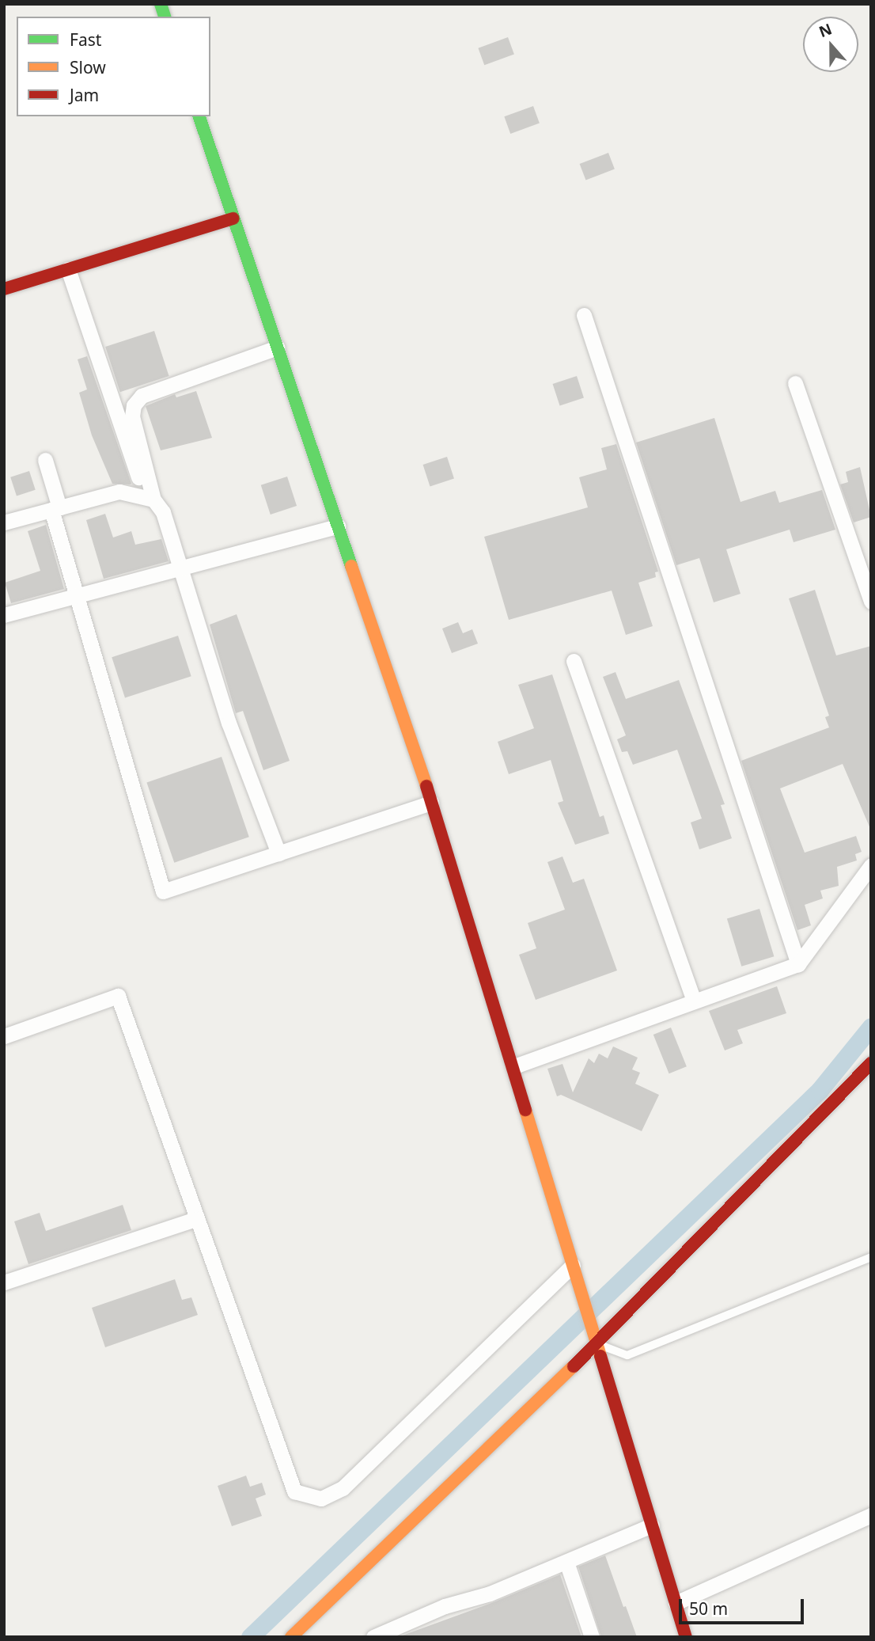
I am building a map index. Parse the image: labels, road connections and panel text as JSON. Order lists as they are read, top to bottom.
{
  "legend": ["Fast", "Slow", "Jam"],
  "scale_bar": "50 m",
  "north": "top"
}
